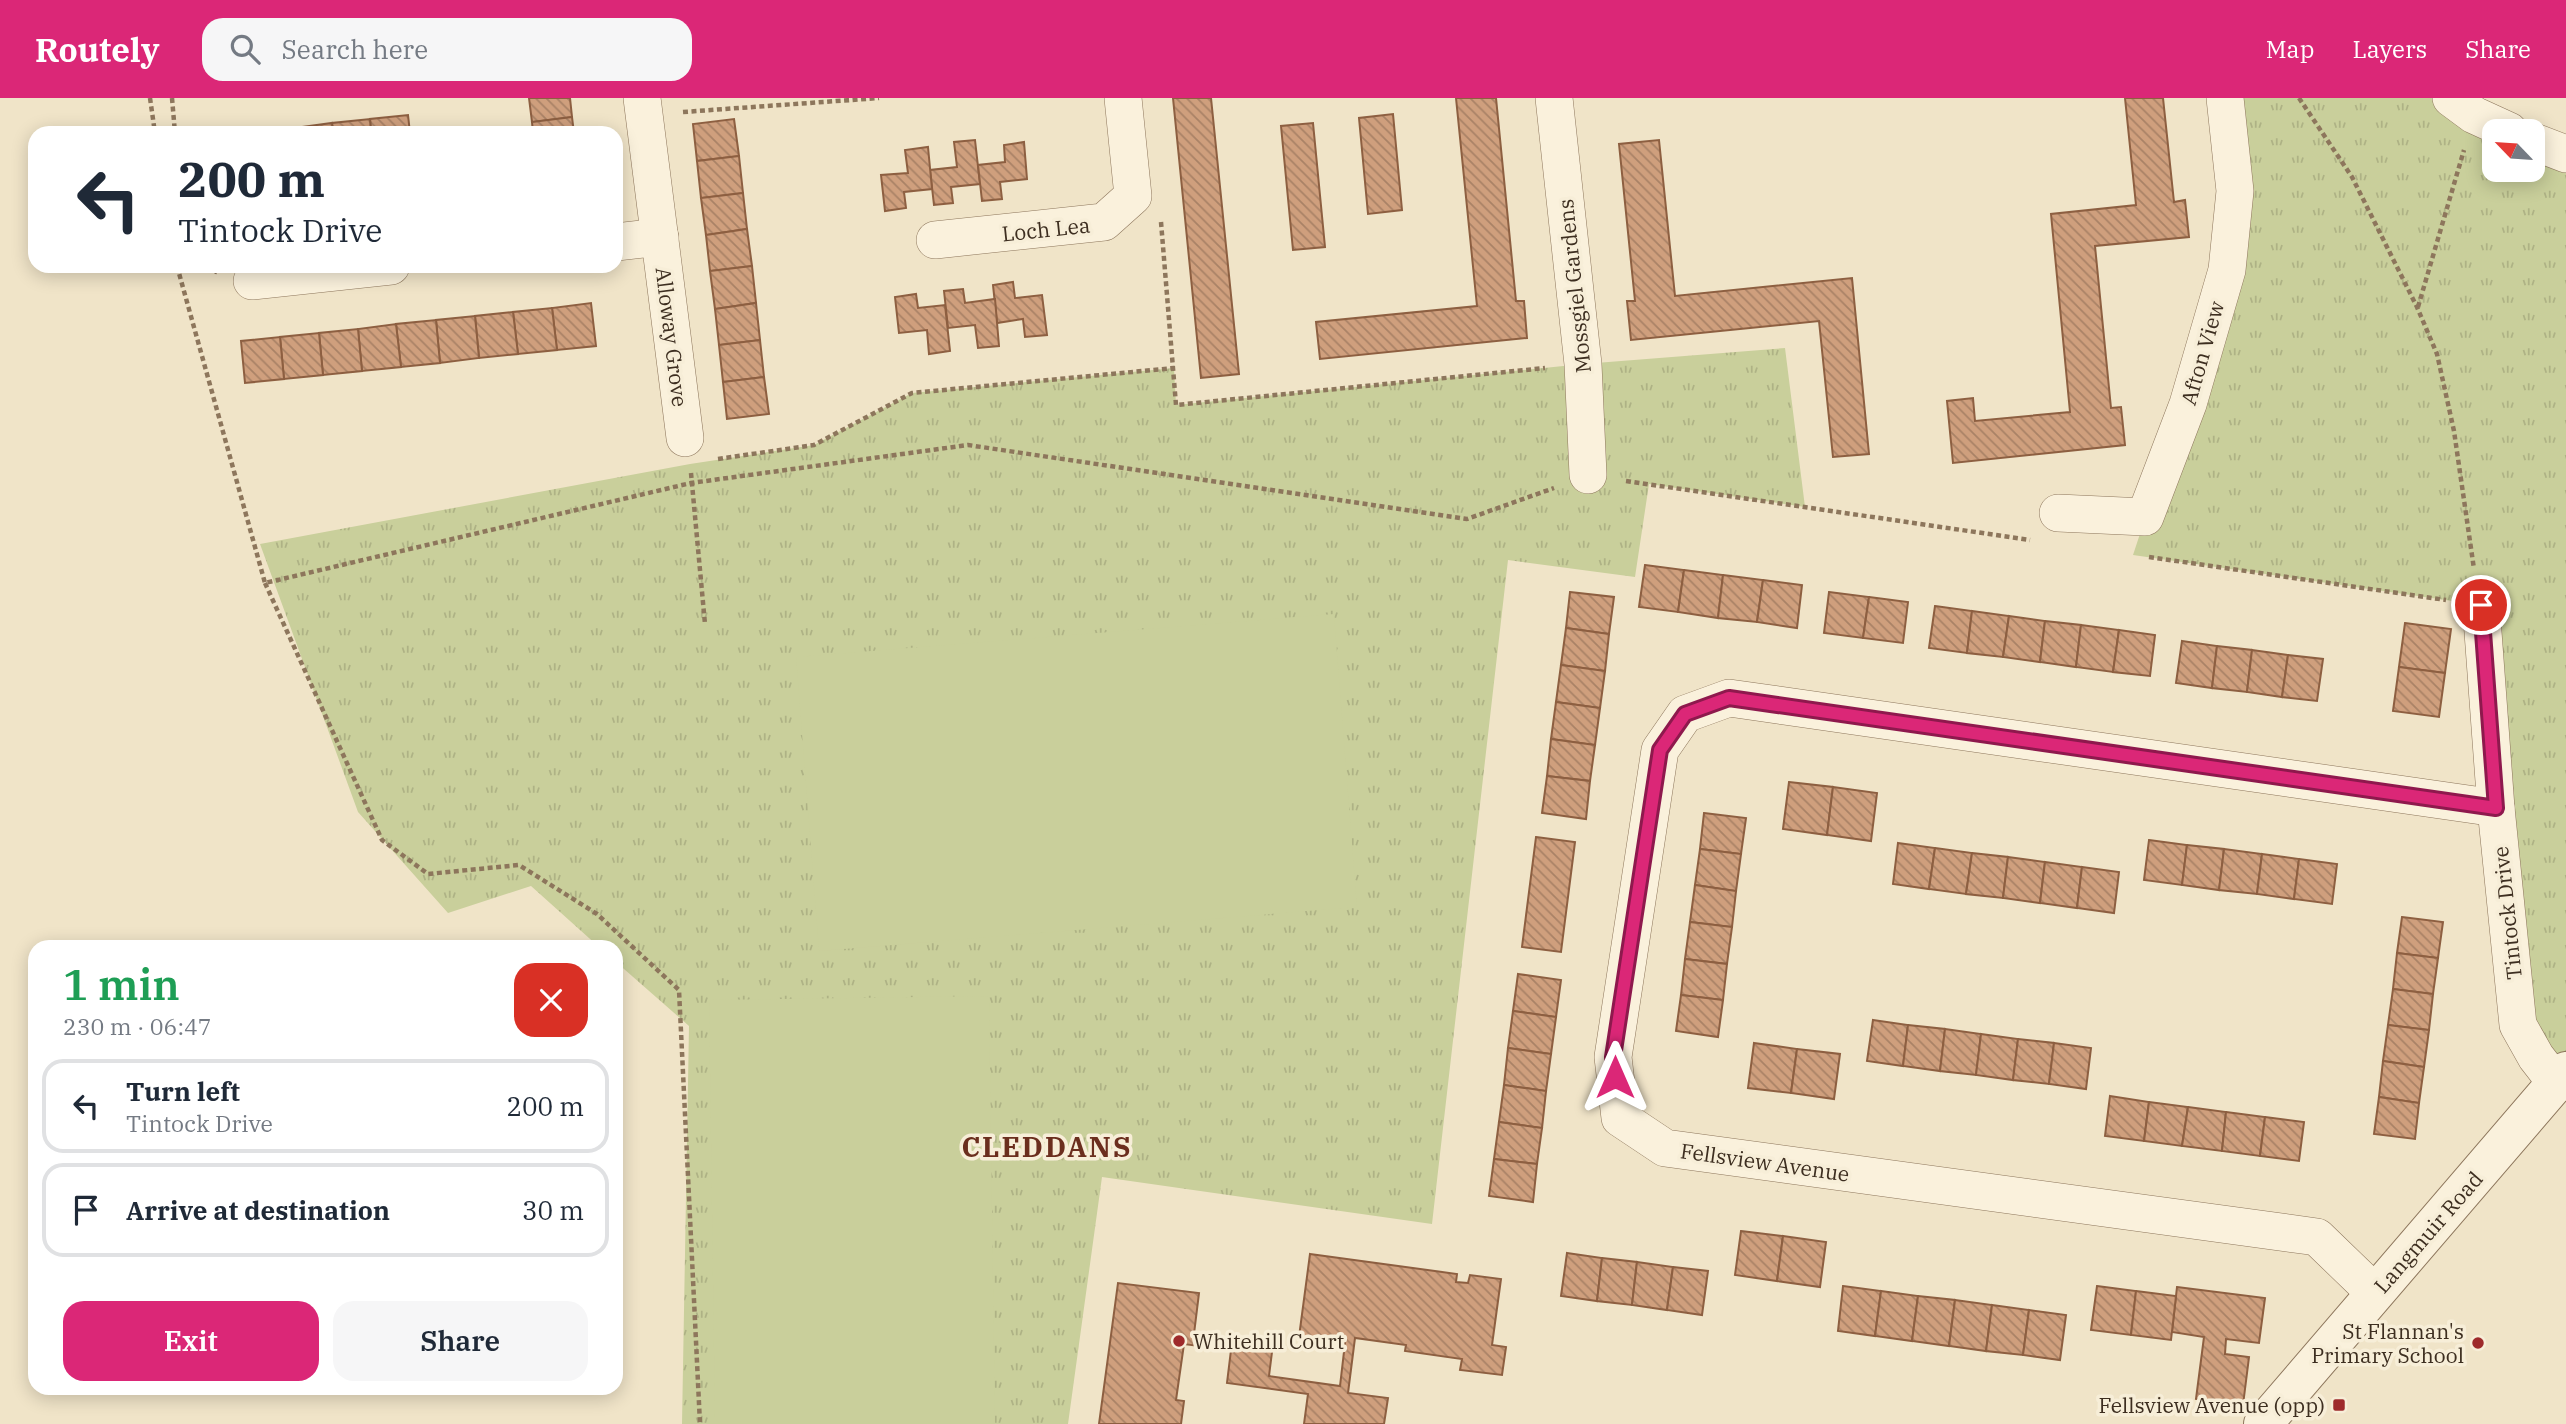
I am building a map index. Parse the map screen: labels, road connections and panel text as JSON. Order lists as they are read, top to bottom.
{
  "streets": {
    "street": [
      "Loch Lea",
      "Mossgiel Gardens",
      "Alloway Grove",
      "Afton View",
      "Tintock Drive",
      "Fellsview Avenue",
      "Langmuir Road"
    ]
  },
  "crossings": [
    ["Tintock Drive", "Fellsview Avenue"],
    ["Tintock Drive", "Langmuir Road"],
    ["Fellsview Avenue", "Langmuir Road"]
  ],
  "districts": ["CLEDDANS"],
  "places": {
    "other": ["Whitehill Court", "St Flannan's Primary School"],
    "transit": ["Fellsview Avenue (opp)"]
  },
  "north": "top left",
  "page": {
    "header": "Routely",
    "search": "Search here",
    "nav": ["Map", "Layers", "Share"],
    "turn": ["200 m", "Tintock Drive"],
    "heading": ["1 min", "230 m · 06:47"],
    "list": [
      {
        "name": "Turn left",
        "note": "Tintock Drive",
        "value": "200 m"
      },
      {
        "name": "Arrive at destination",
        "value": "30 m"
      }
    ],
    "buttons": ["Exit", "Share"]
  }
}
